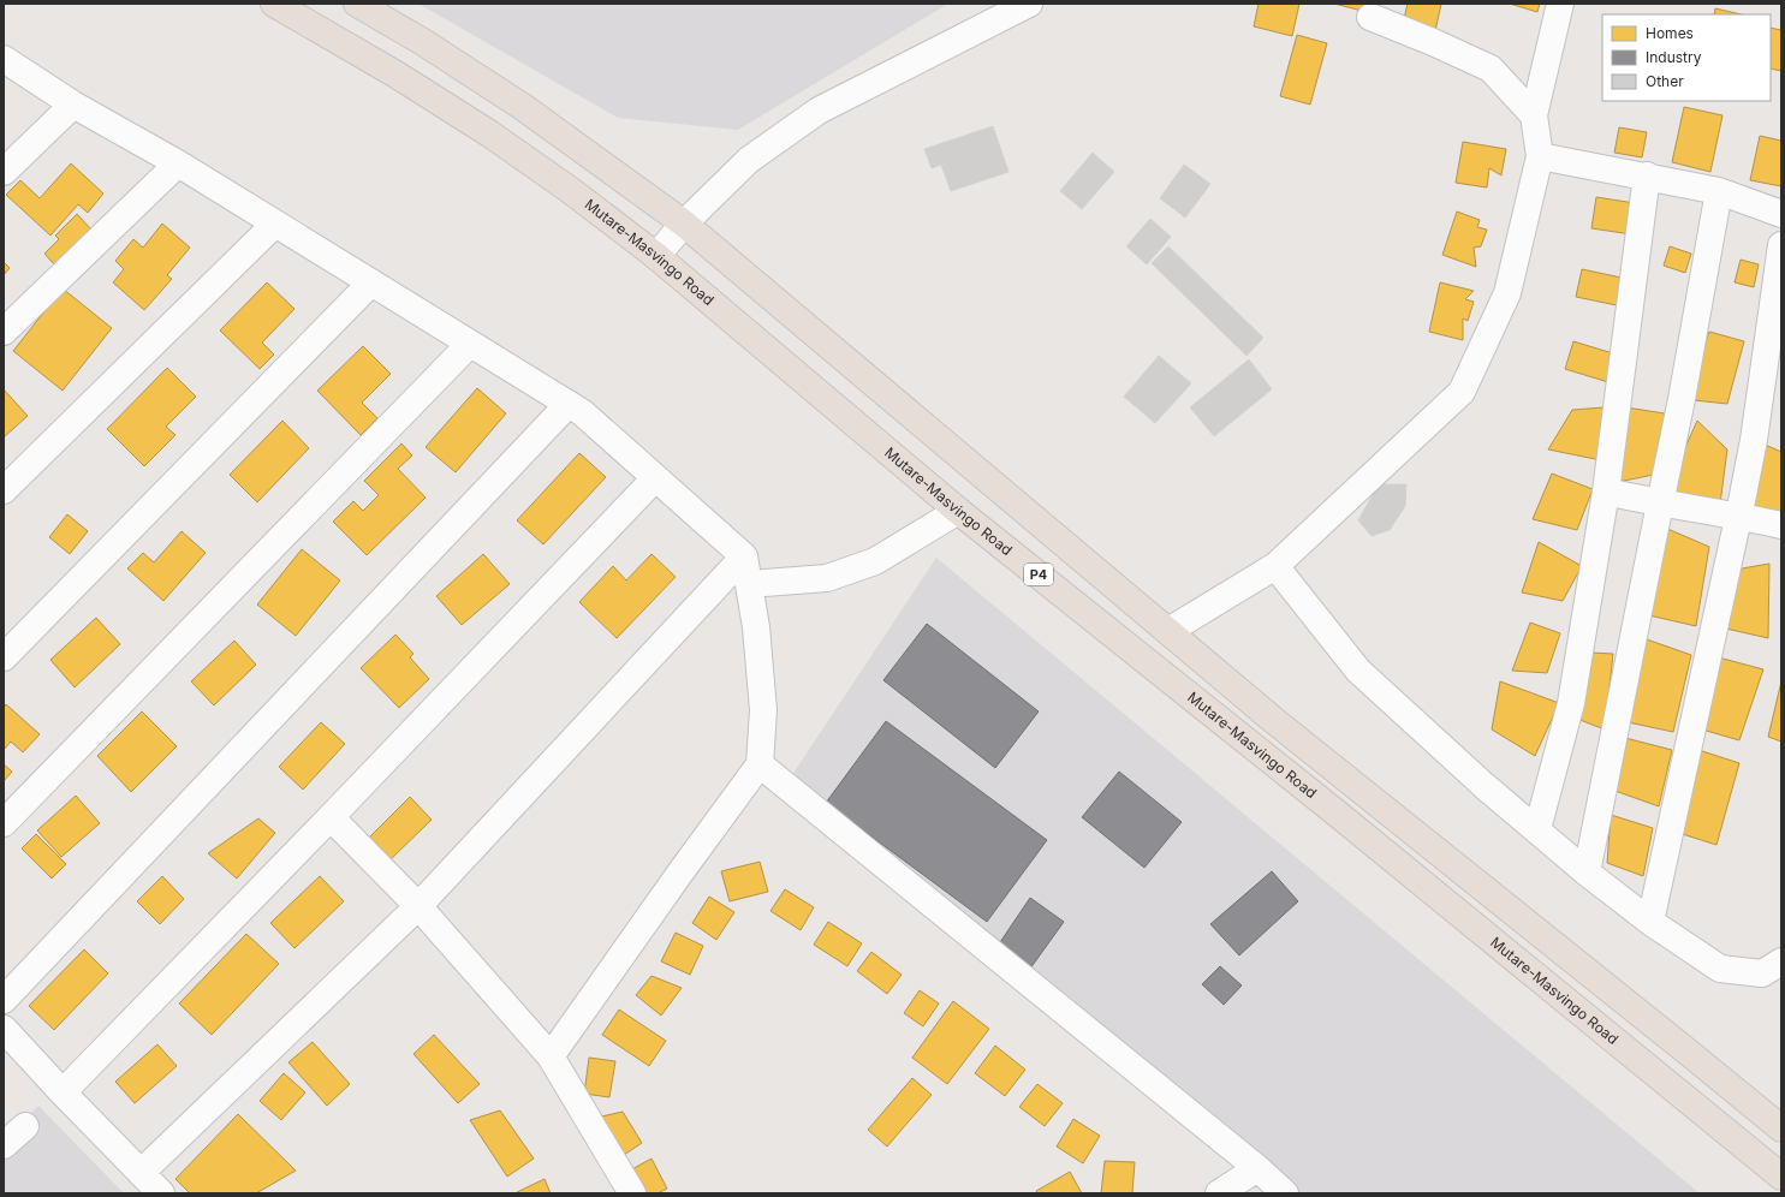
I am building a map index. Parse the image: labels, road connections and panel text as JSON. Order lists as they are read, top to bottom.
{
  "streets": {
    "highway": ["Mutare-Masvingo Road", "P4"]
  },
  "legend": ["Homes", "Industry", "Other"]
}
